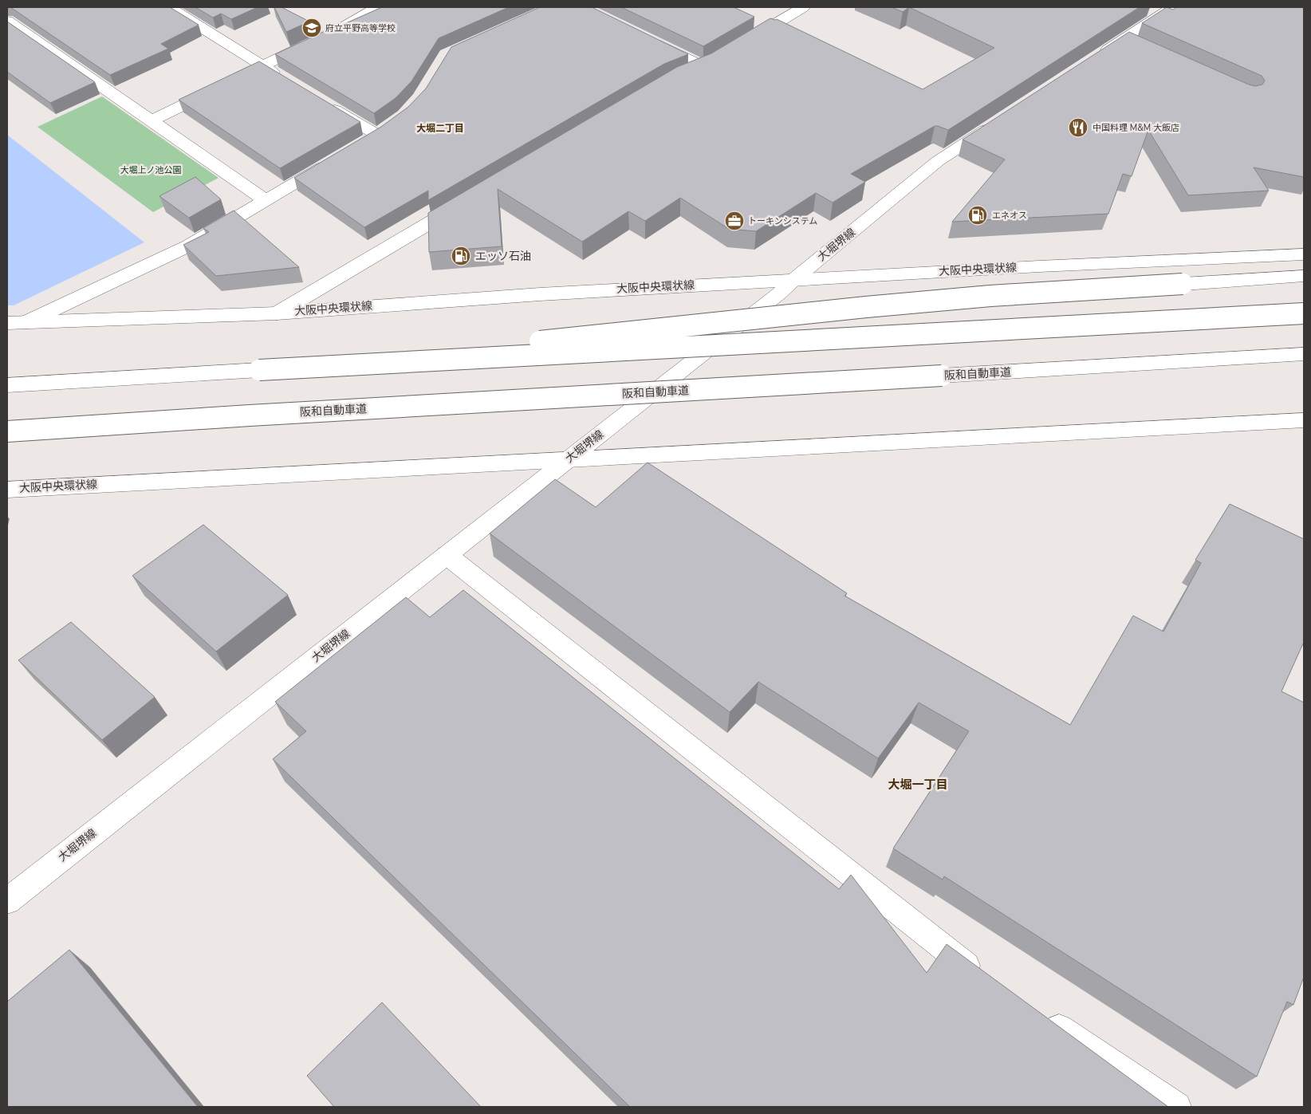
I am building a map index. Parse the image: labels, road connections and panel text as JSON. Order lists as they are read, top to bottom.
{
  "streets": {
    "main road": ["大堀堺線", "大阪中央環状線", "阪和自動車道"]
  },
  "crossings": [
    ["大堀堺線", "大阪中央環状線"]
  ],
  "districts": ["大堀二丁目", "大堀一丁目"],
  "parks": ["大堀上ノ池公園"],
  "places": {
    "school or university": ["府立平野高等学校"],
    "restaurant": ["中国料理 M&M 大飯店"],
    "fuel station": ["エネオス", "エッソ石油"],
    "office": ["トーキンシステム"]
  }
}
